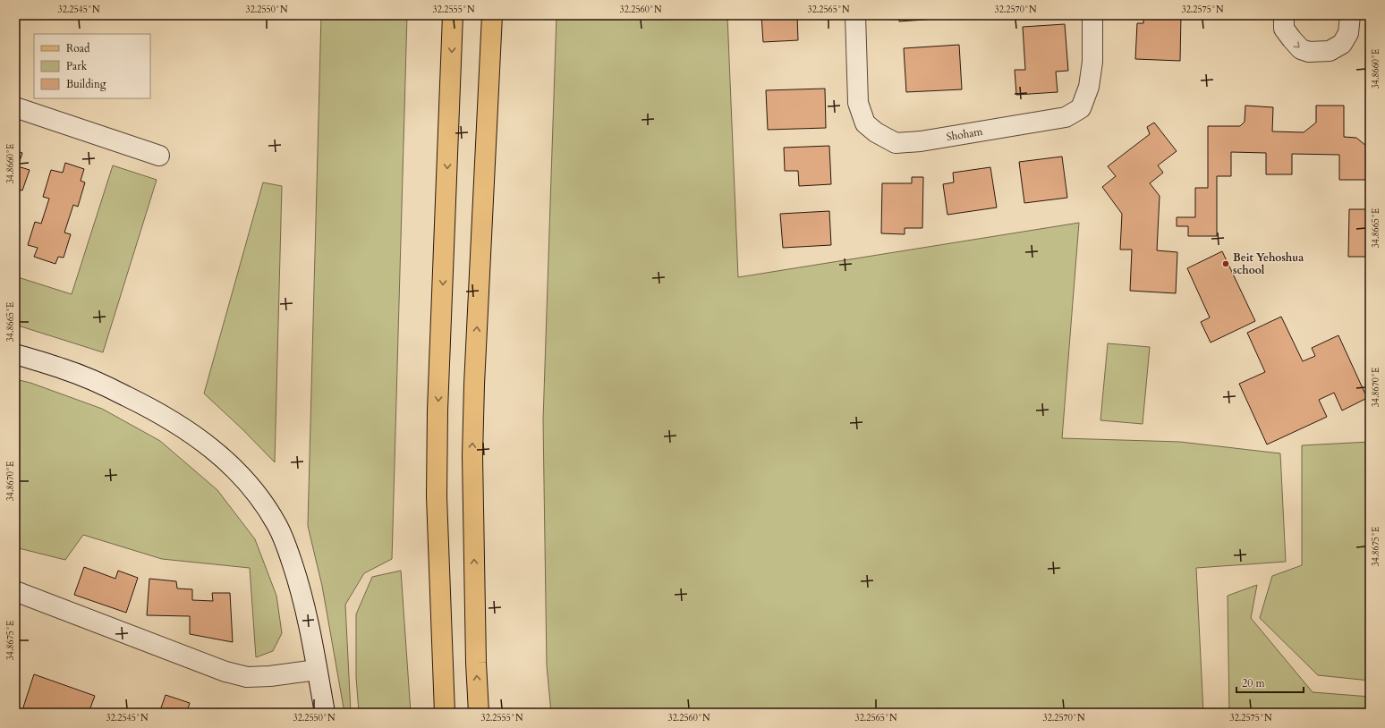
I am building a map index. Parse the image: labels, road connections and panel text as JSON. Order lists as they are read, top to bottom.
{
  "streets": {
    "street": ["Shoham"]
  },
  "places": ["Beit Yehoshua school"],
  "legend": ["Road", "Park", "Building"],
  "scale_bar": "20 m",
  "coordinates": [
    "32.2545°N",
    "32.2550°N",
    "32.2555°N",
    "32.2560°N",
    "32.2565°N",
    "32.2570°N",
    "32.2575°N",
    "34.8660°E",
    "34.8665°E",
    "34.8670°E",
    "34.8675°E"
  ]
}
